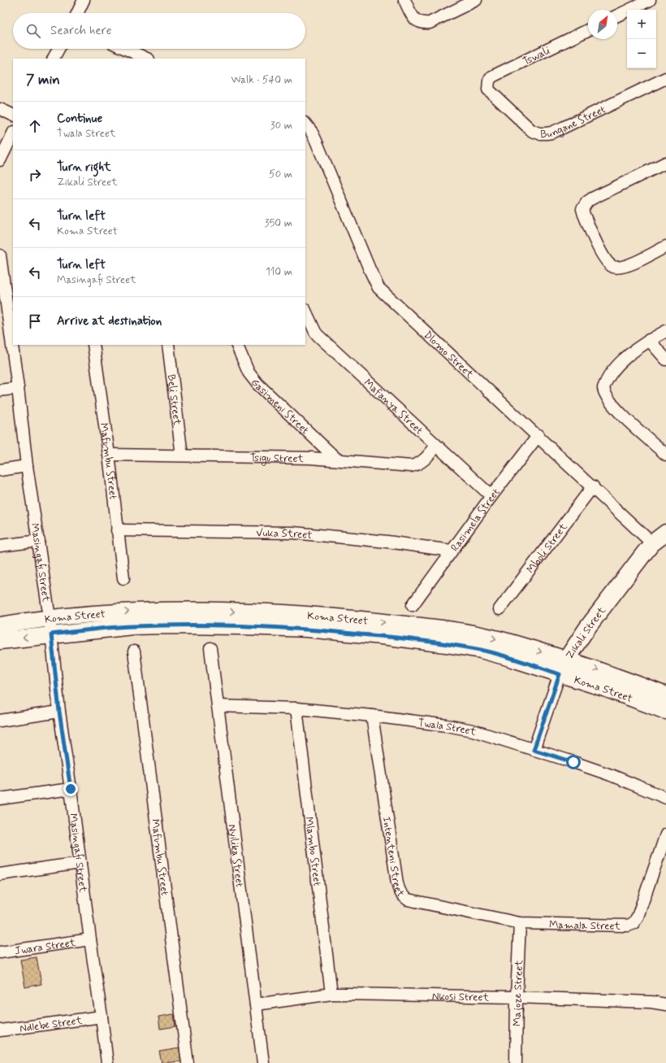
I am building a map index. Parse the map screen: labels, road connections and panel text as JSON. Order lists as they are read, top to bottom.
{
  "streets": {
    "main road": ["Koma Street", "Zikali Street"],
    "street": [
      "Tswali",
      "Bungane Street",
      "Dlomo Street",
      "Beli Street",
      "Gasimeni Street",
      "Mafanya Street",
      "Tsigu Street",
      "Mafumbu Street",
      "Rasimela Street",
      "Vuka Street",
      "Mboli Street",
      "Masingafi Street",
      "Twala Street",
      "Mlambo Street",
      "Intenteni Street",
      "Nyilika Street",
      "Mamala Street",
      "Jwara Street",
      "Majoze Street",
      "Nkosi Street",
      "Ndlebe Street"
    ]
  },
  "crossings": [
    ["Tswali", "Bungane Street"],
    ["Dlomo Street", "Rasimela Street"],
    ["Dlomo Street", "Mboli Street"],
    ["Dlomo Street", "Zikali Street"],
    ["Beli Street", "Tsigu Street"],
    ["Gasimeni Street", "Tsigu Street"],
    ["Mafanya Street", "Tsigu Street"],
    ["Mafanya Street", "Rasimela Street"],
    ["Tsigu Street", "Mafumbu Street"],
    ["Mafumbu Street", "Vuka Street"],
    ["Rasimela Street", "Vuka Street"],
    ["Masingafi Street", "Koma Street"],
    ["Masingafi Street", "Jwara Street"],
    ["Masingafi Street", "Ndlebe Street"],
    ["Koma Street", "Zikali Street"],
    ["Zikali Street", "Twala Street"],
    ["Twala Street", "Mlambo Street"],
    ["Twala Street", "Intenteni Street"],
    ["Twala Street", "Nyilika Street"],
    ["Mlambo Street", "Nkosi Street"],
    ["Intenteni Street", "Mamala Street"],
    ["Intenteni Street", "Majoze Street"],
    ["Nyilika Street", "Nkosi Street"],
    ["Mamala Street", "Majoze Street"],
    ["Majoze Street", "Nkosi Street"]
  ],
  "north": "top right",
  "page": {
    "map_buttons": ["+", "−"],
    "search": "Search here",
    "heading": ["7 min", "Walk · 540 m"],
    "list": [
      ["Continue", "Twala Street", "30 m"],
      ["Turn right", "Zikali Street", "50 m"],
      ["Turn left", "Koma Street", "350 m"],
      ["Turn left", "Masingafi Street", "110 m"],
      "Arrive at destination"
    ]
  }
}
